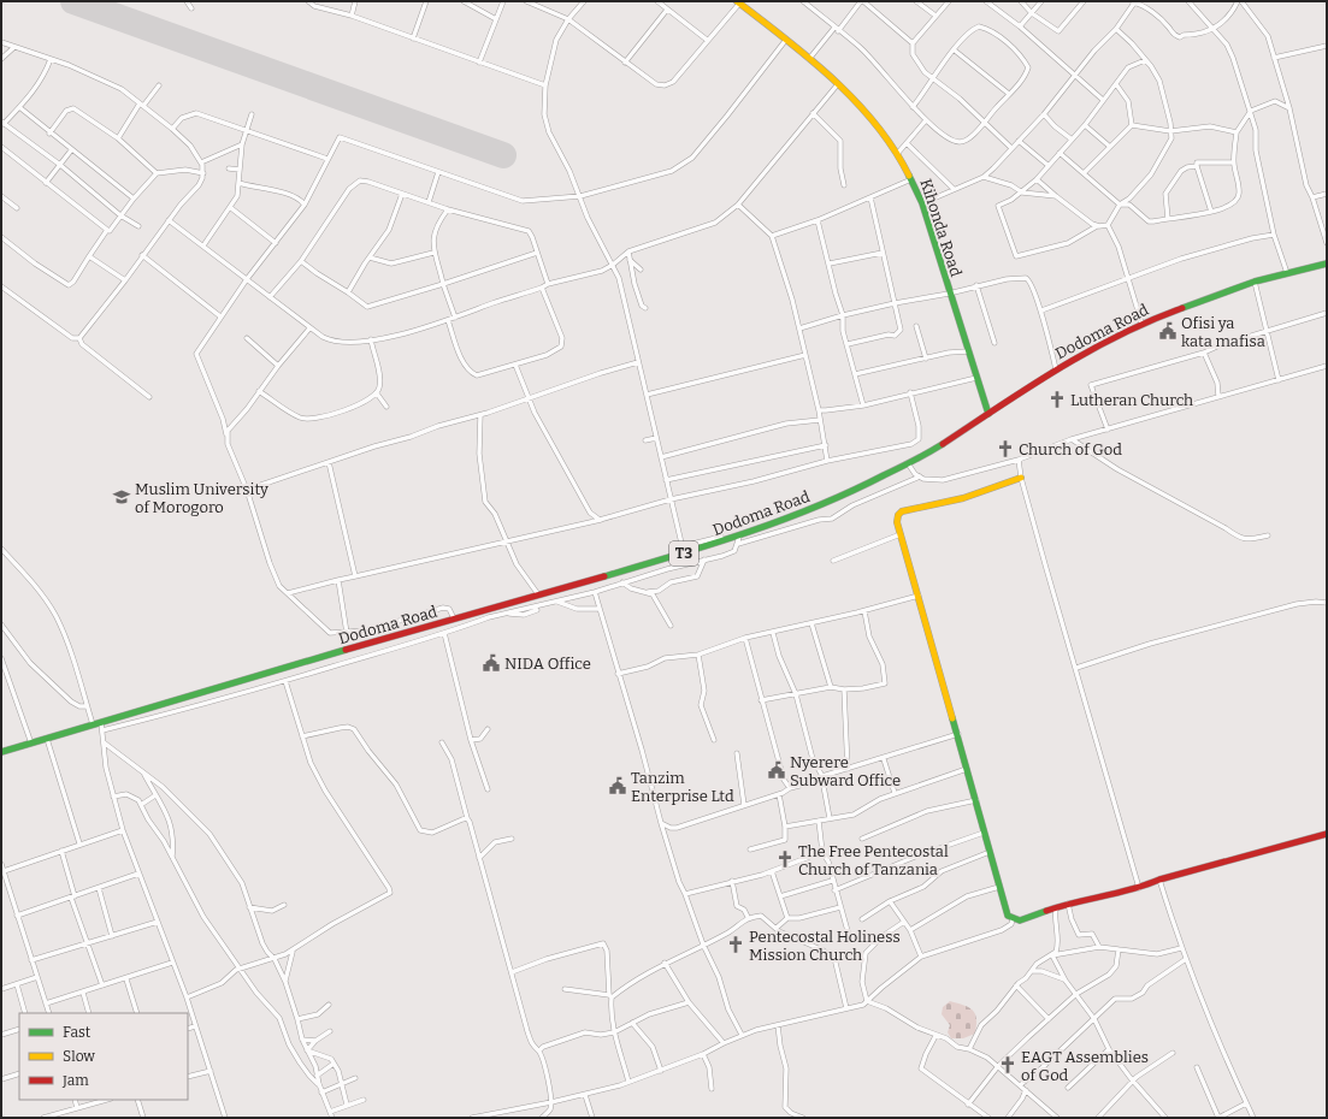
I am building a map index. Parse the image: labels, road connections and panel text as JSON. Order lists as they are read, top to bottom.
{
  "streets": {
    "main road": ["Kihonda Road", "Dodoma Road", "T3"]
  },
  "crossings": [
    ["Kihonda Road", "Dodoma Road"]
  ],
  "places": {
    "public building": [
      "Ofisi ya kata mafisa",
      "NIDA Office",
      "Nyerere Subward Office",
      "Tanzim Enterprise Ltd"
    ],
    "church": [
      "Lutheran Church",
      "Church of God",
      "The Free Pentecostal Church of Tanzania",
      "Pentecostal Holiness Mission Church",
      "EAGT Assemblies of God"
    ],
    "school or university": ["Muslim University of Morogoro"]
  },
  "legend": ["Fast", "Slow", "Jam"]
}
